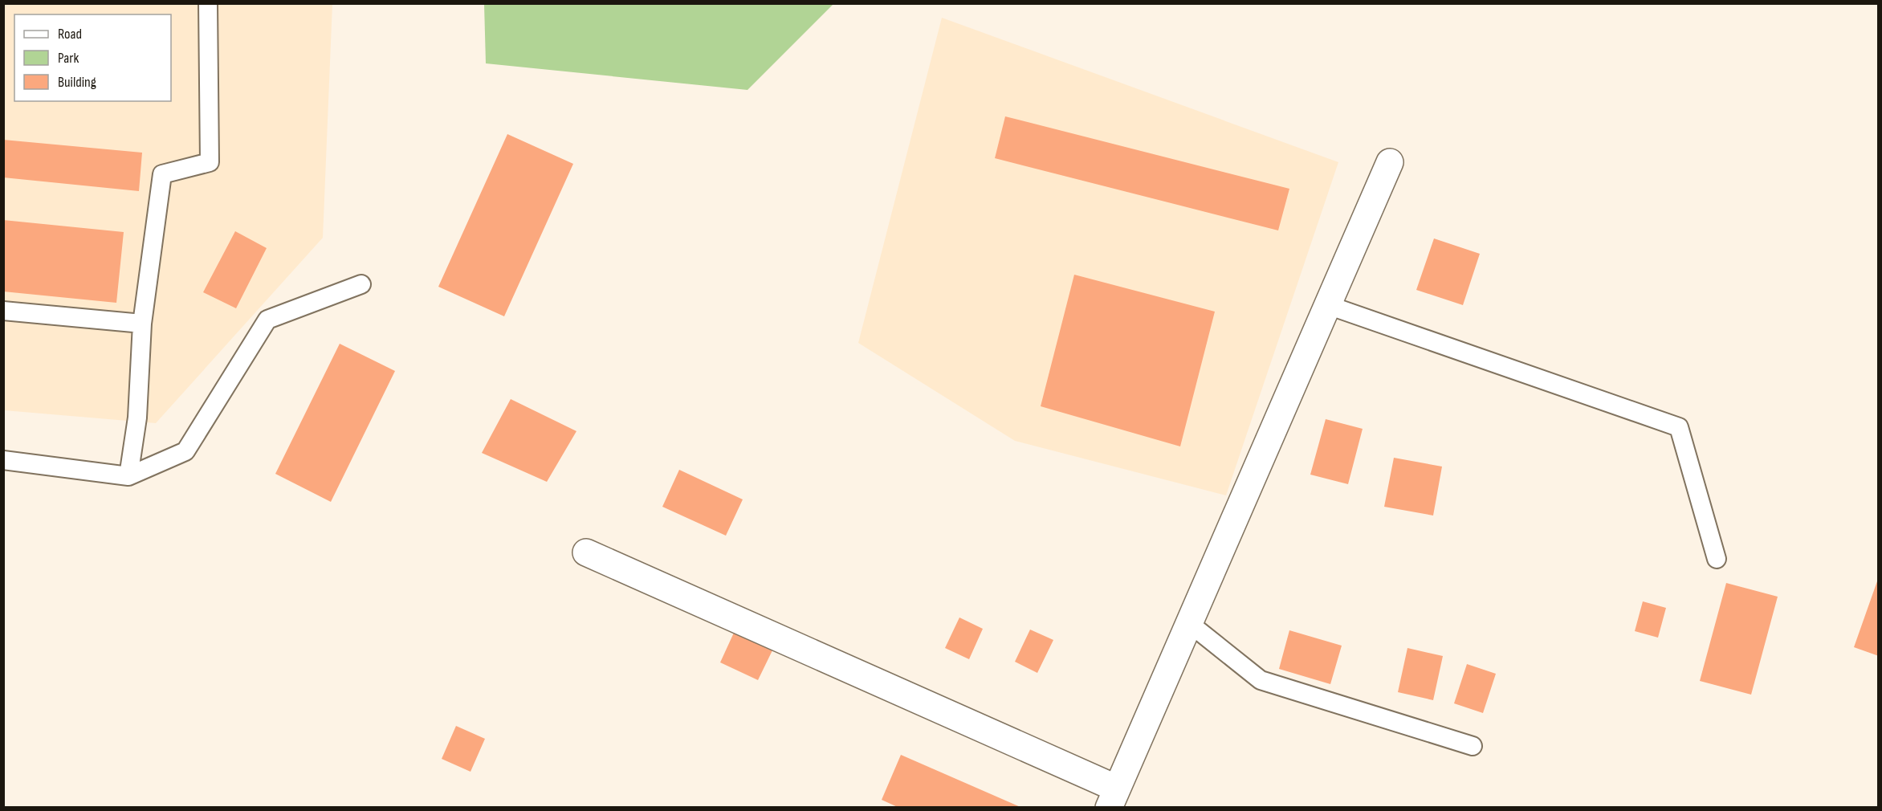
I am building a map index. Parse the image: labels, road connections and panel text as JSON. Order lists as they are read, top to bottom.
{
  "legend": ["Road", "Park", "Building"]
}
